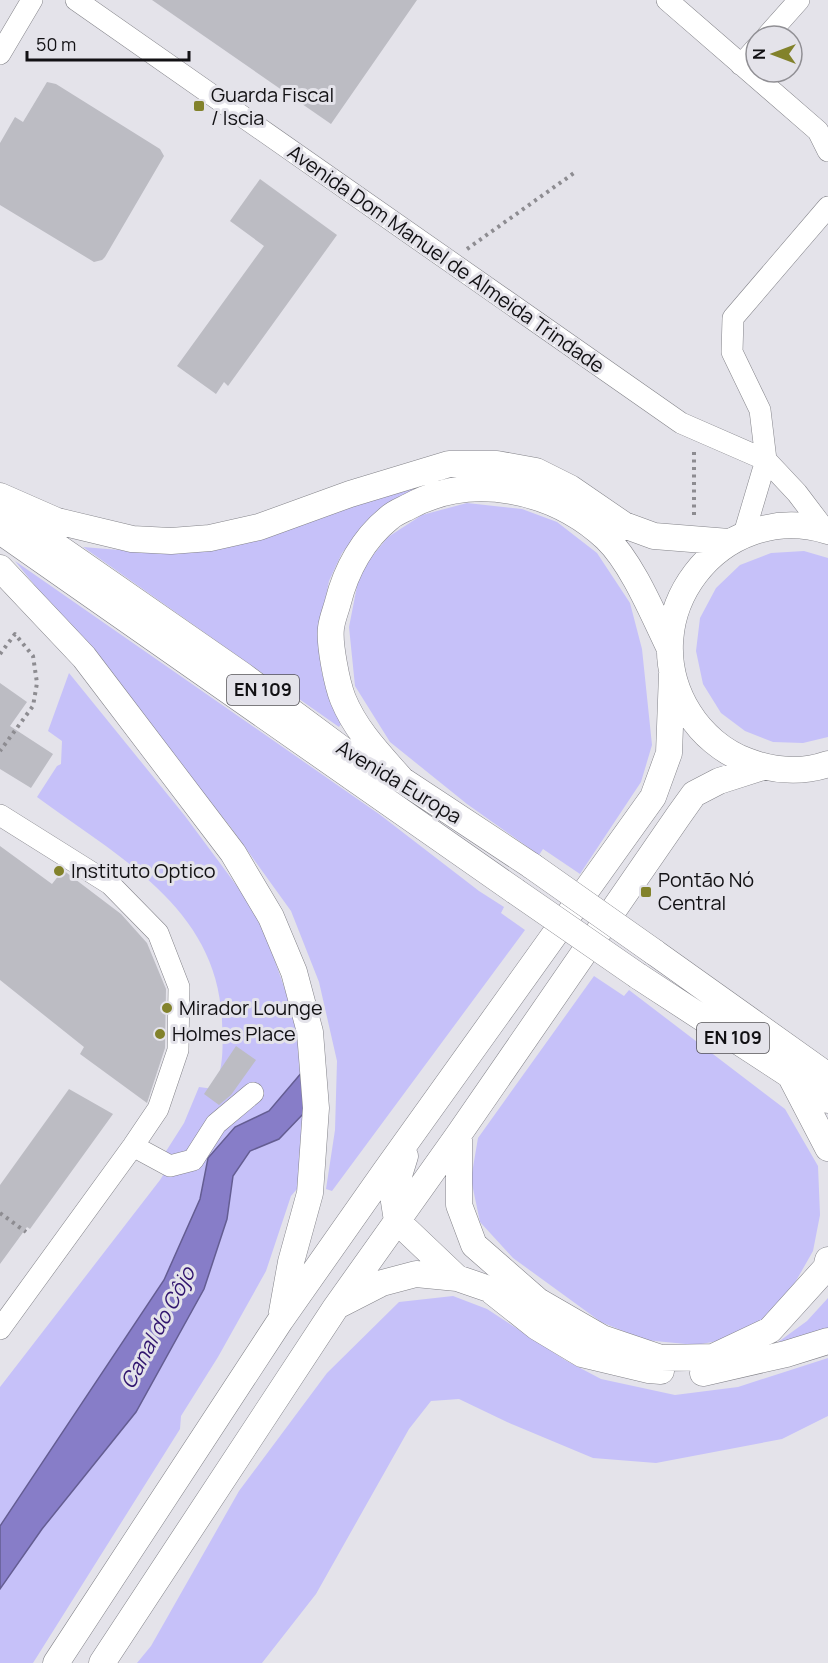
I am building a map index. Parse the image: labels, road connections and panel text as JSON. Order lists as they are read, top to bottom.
{
  "streets": {
    "main road": ["EN 109", "Avenida Europa"],
    "street": ["Avenida Dom Manuel de Almeida Trindade"]
  },
  "water": ["Canal do Côjo"],
  "places": {
    "transit": ["Guarda Fiscal / Iscia", "Pontão Nó Central"],
    "other": ["Instituto Optico", "Mirador Lounge", "Holmes Place"]
  },
  "scale_bar": "50 m",
  "north": "left"
}
